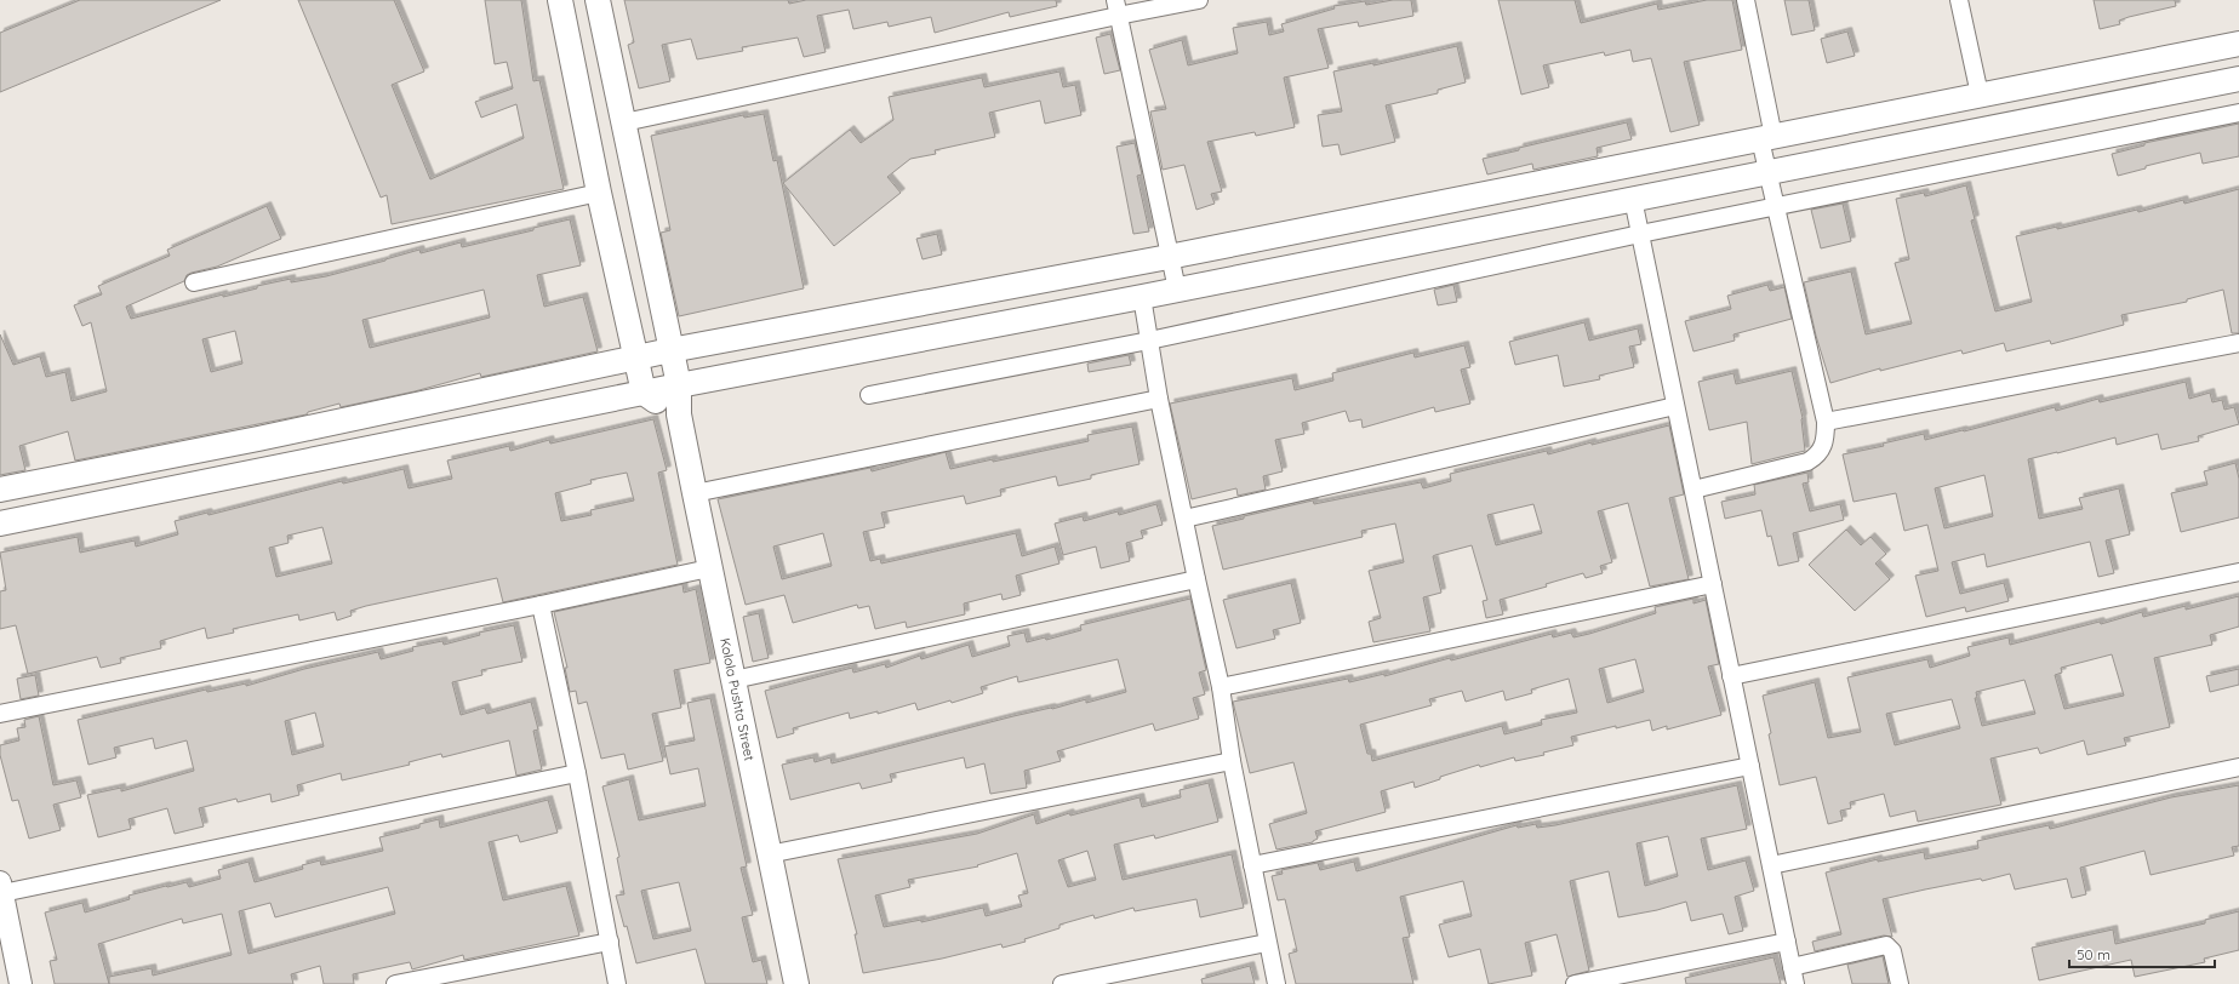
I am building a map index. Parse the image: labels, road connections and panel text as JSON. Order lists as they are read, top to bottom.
{
  "streets": {
    "main road": ["Kolola Pushta Street"]
  },
  "scale_bar": "50 m"
}
